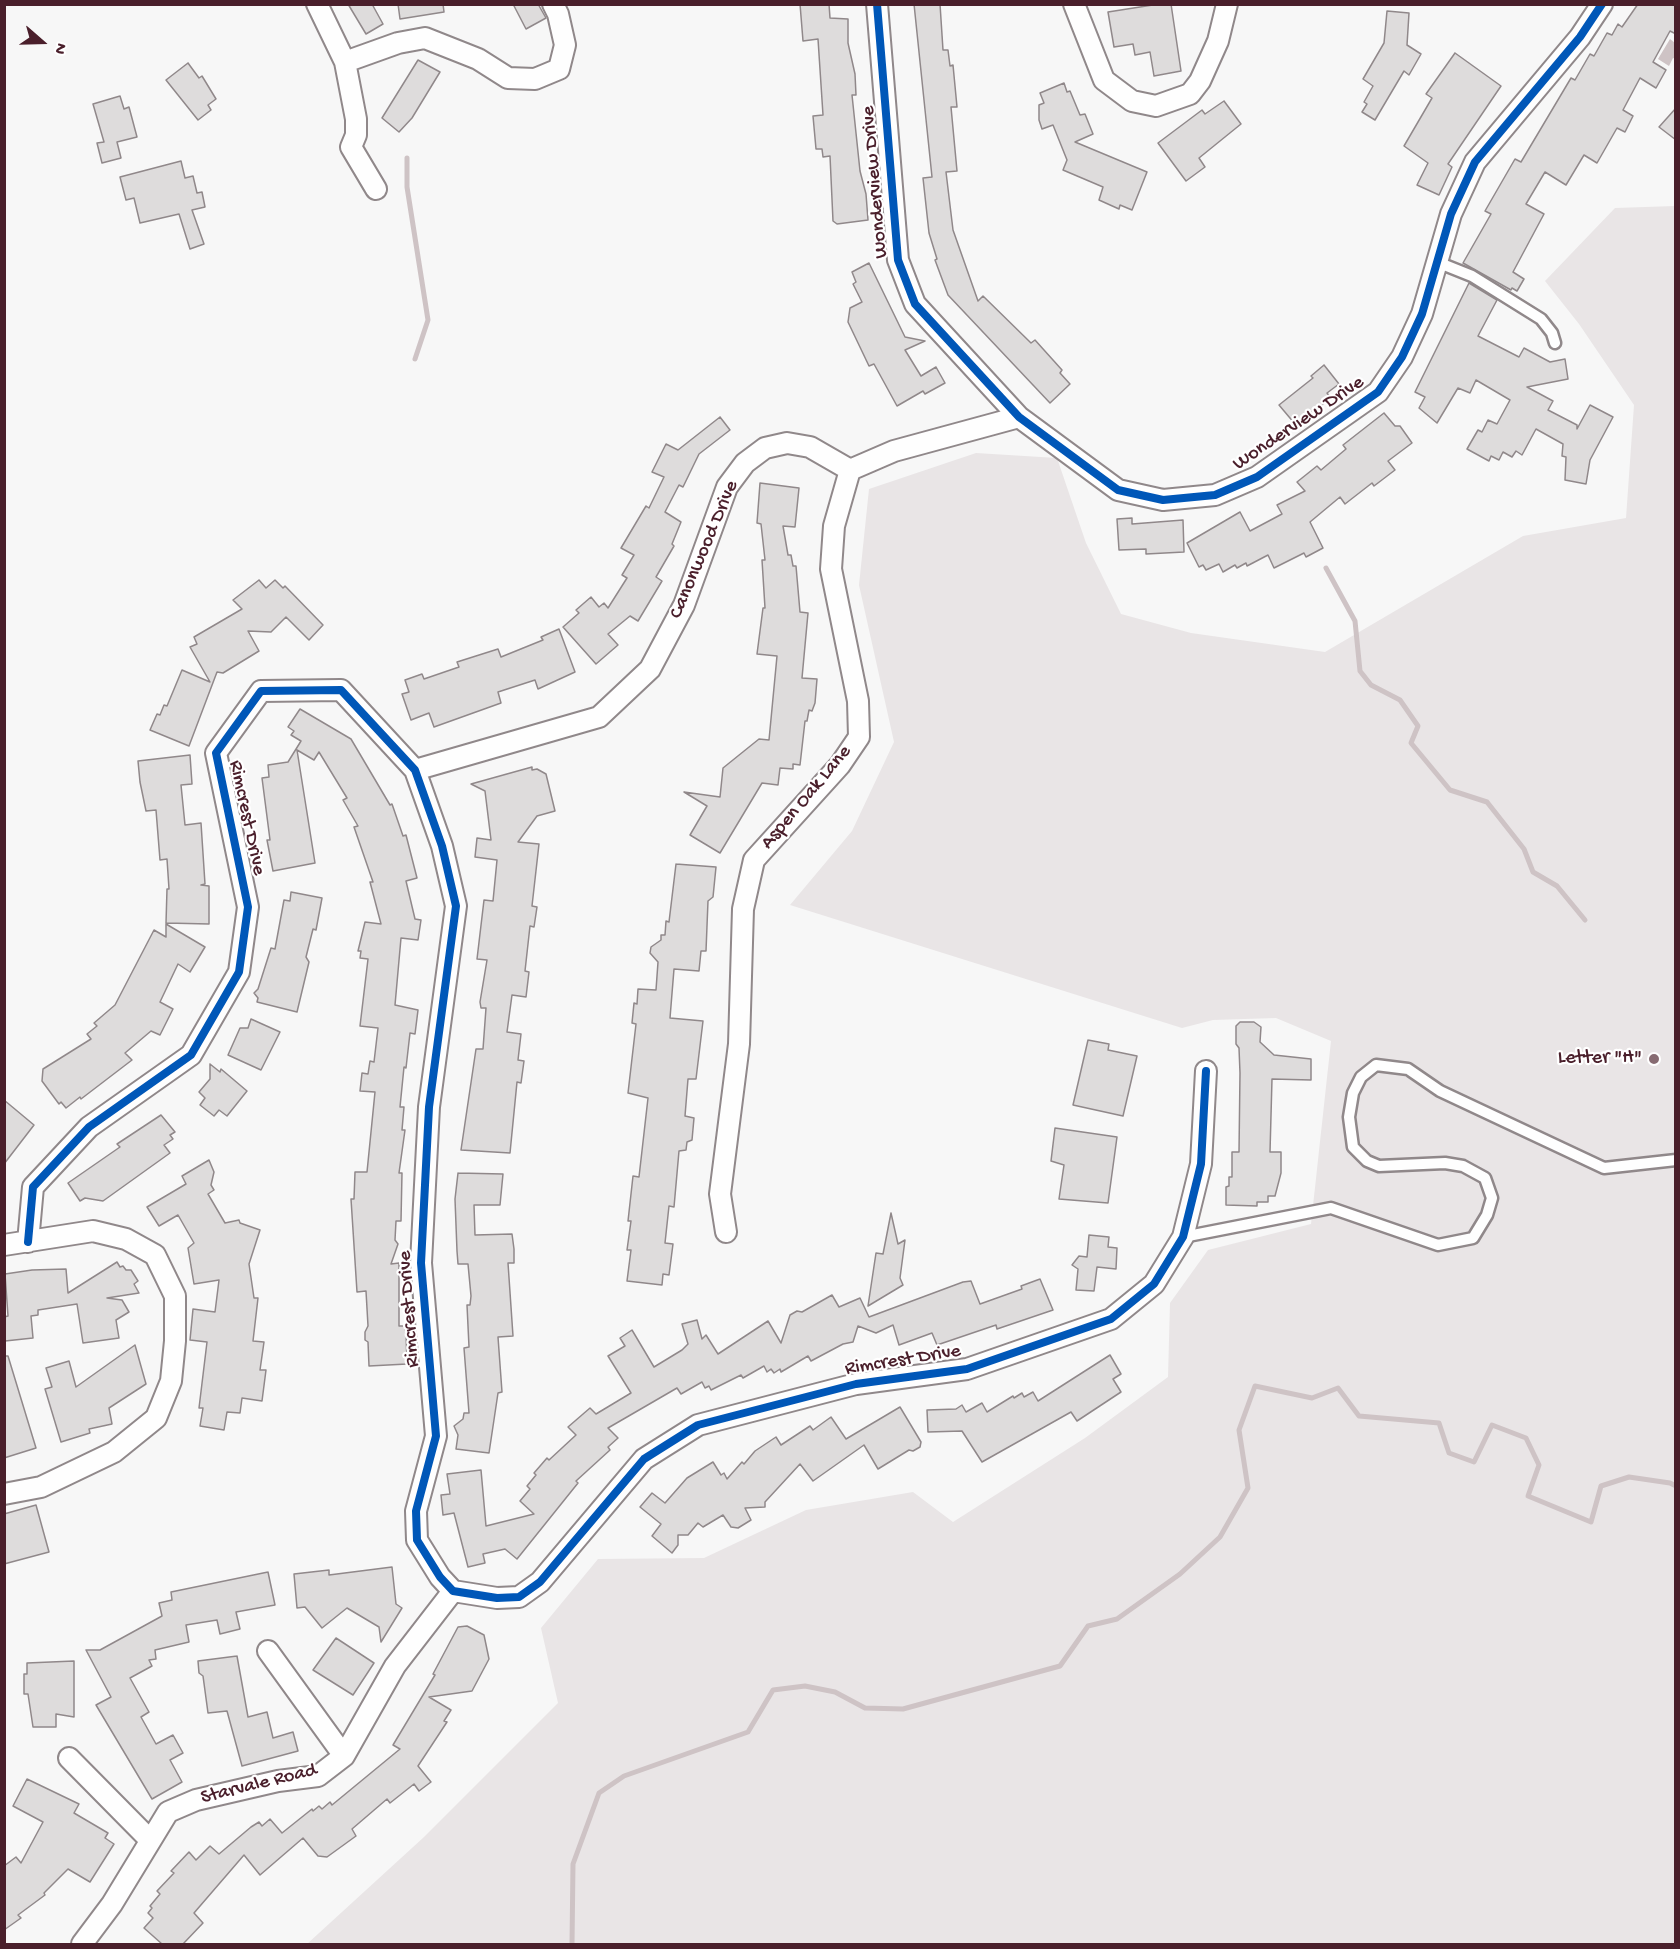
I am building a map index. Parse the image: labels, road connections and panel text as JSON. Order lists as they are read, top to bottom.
{
  "streets": {
    "street": [
      "Wonderview Drive",
      "Canonwood Drive",
      "Aspen Oak Lane",
      "Rimcrest Drive",
      "Starvale Road"
    ]
  },
  "crossings": [
    ["Canonwood Drive", "Aspen Oak Lane"],
    ["Canonwood Drive", "Rimcrest Drive"],
    ["Rimcrest Drive", "Starvale Road"]
  ],
  "places": ["Letter \"H\""],
  "north": "right"
}
